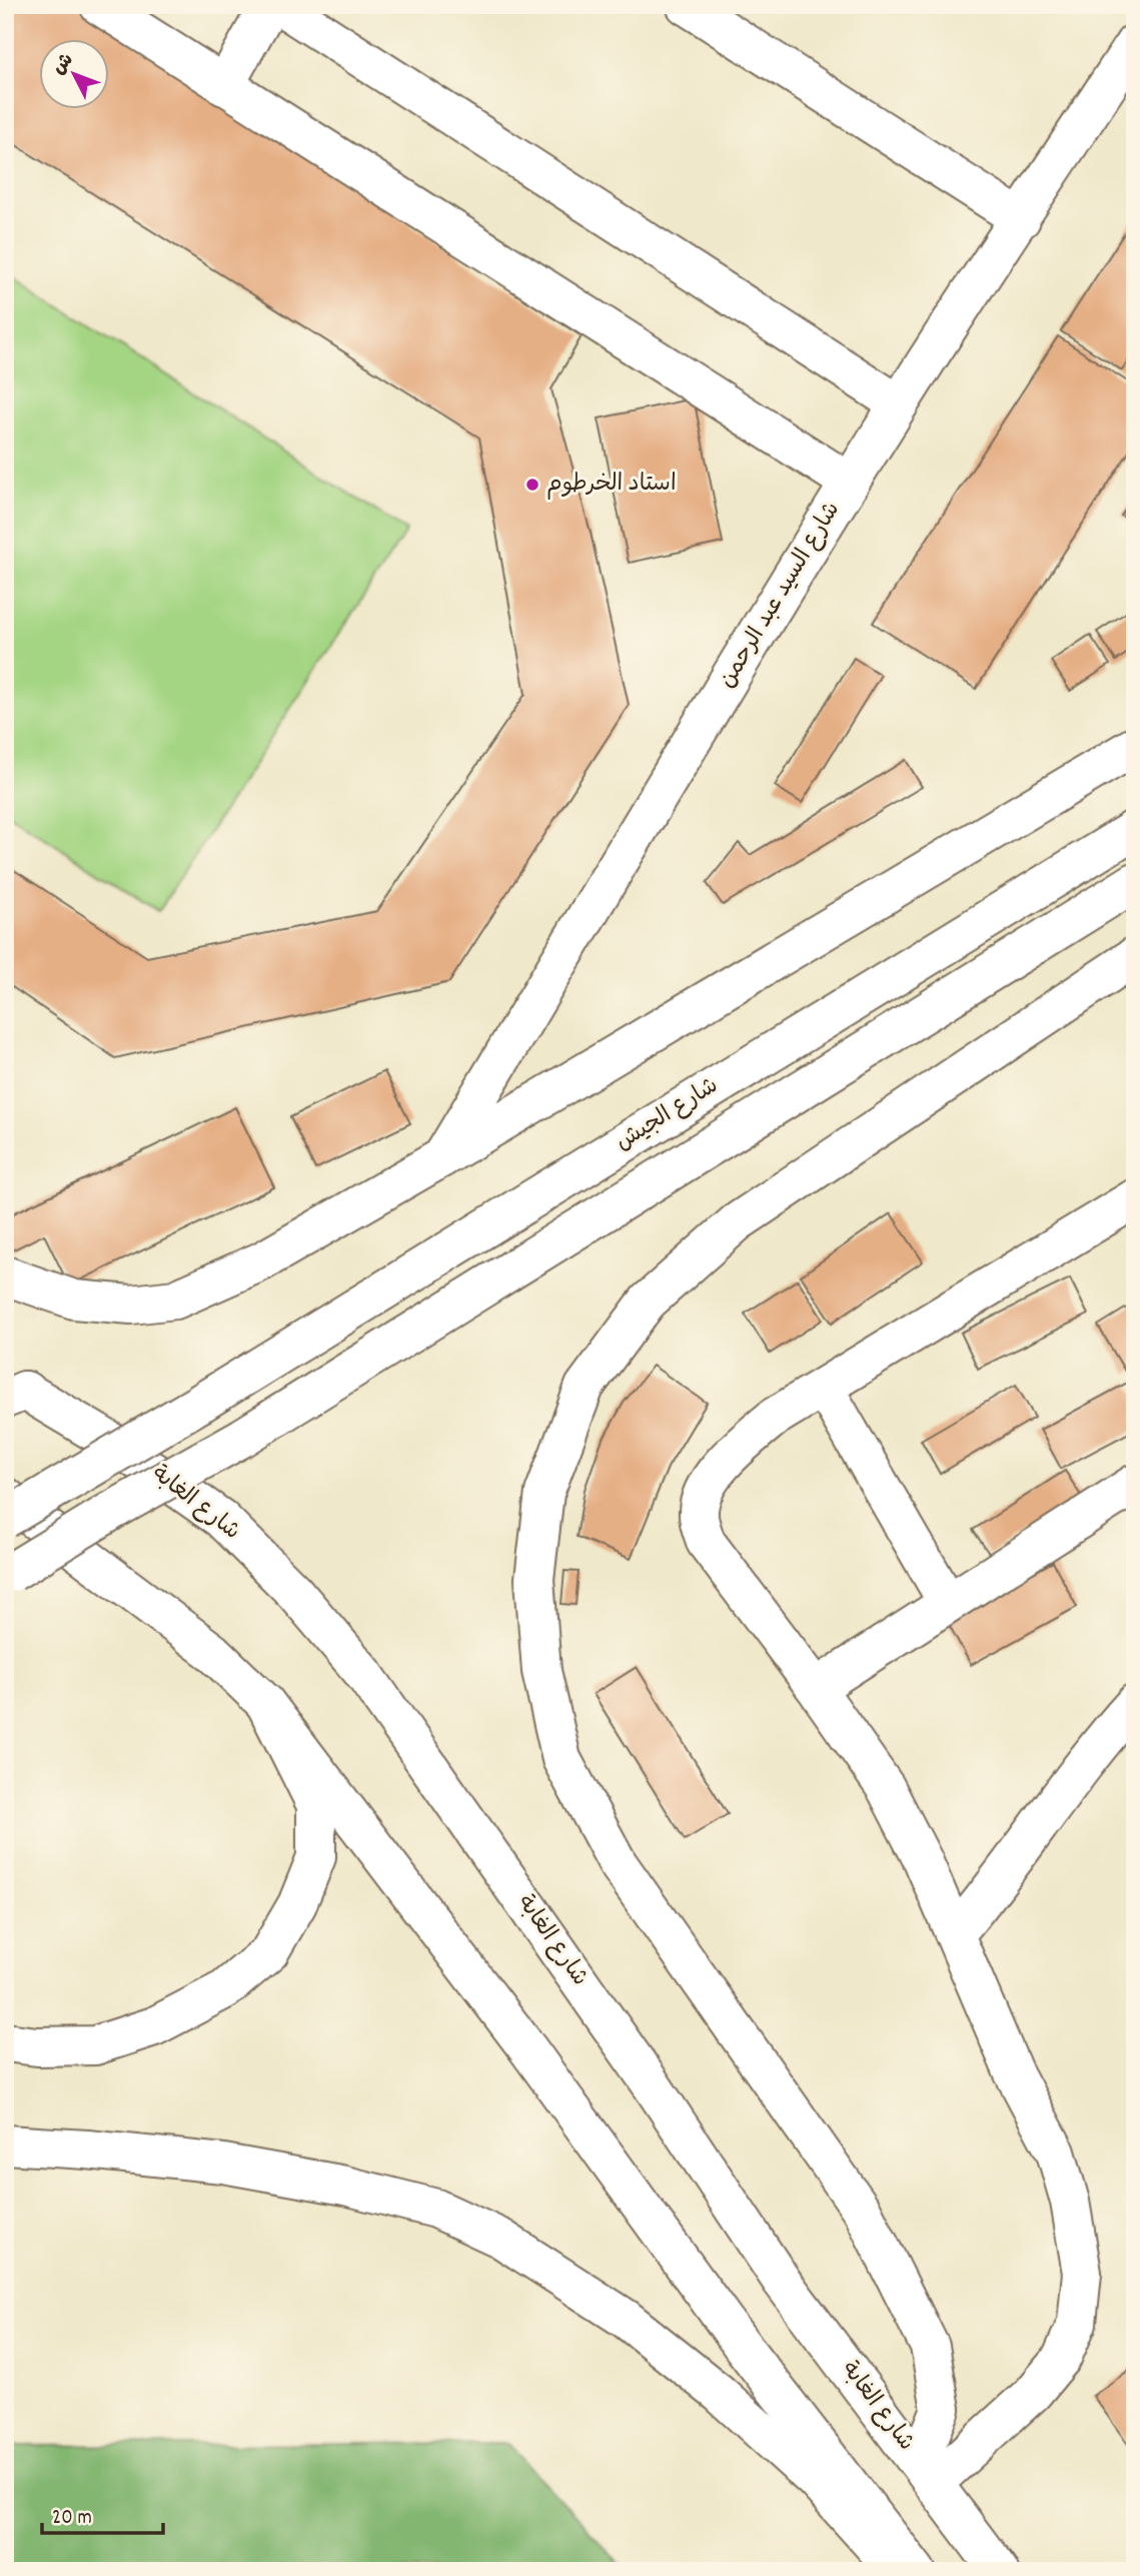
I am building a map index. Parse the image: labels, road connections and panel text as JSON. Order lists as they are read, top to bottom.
{
  "streets": {
    "main road": ["شارع السيد عبد الرحمن", "شارع الجيش", "شارع الغابة"]
  },
  "places": ["استاد الخرطوم"],
  "scale_bar": "20 m",
  "north": "top left"
}
